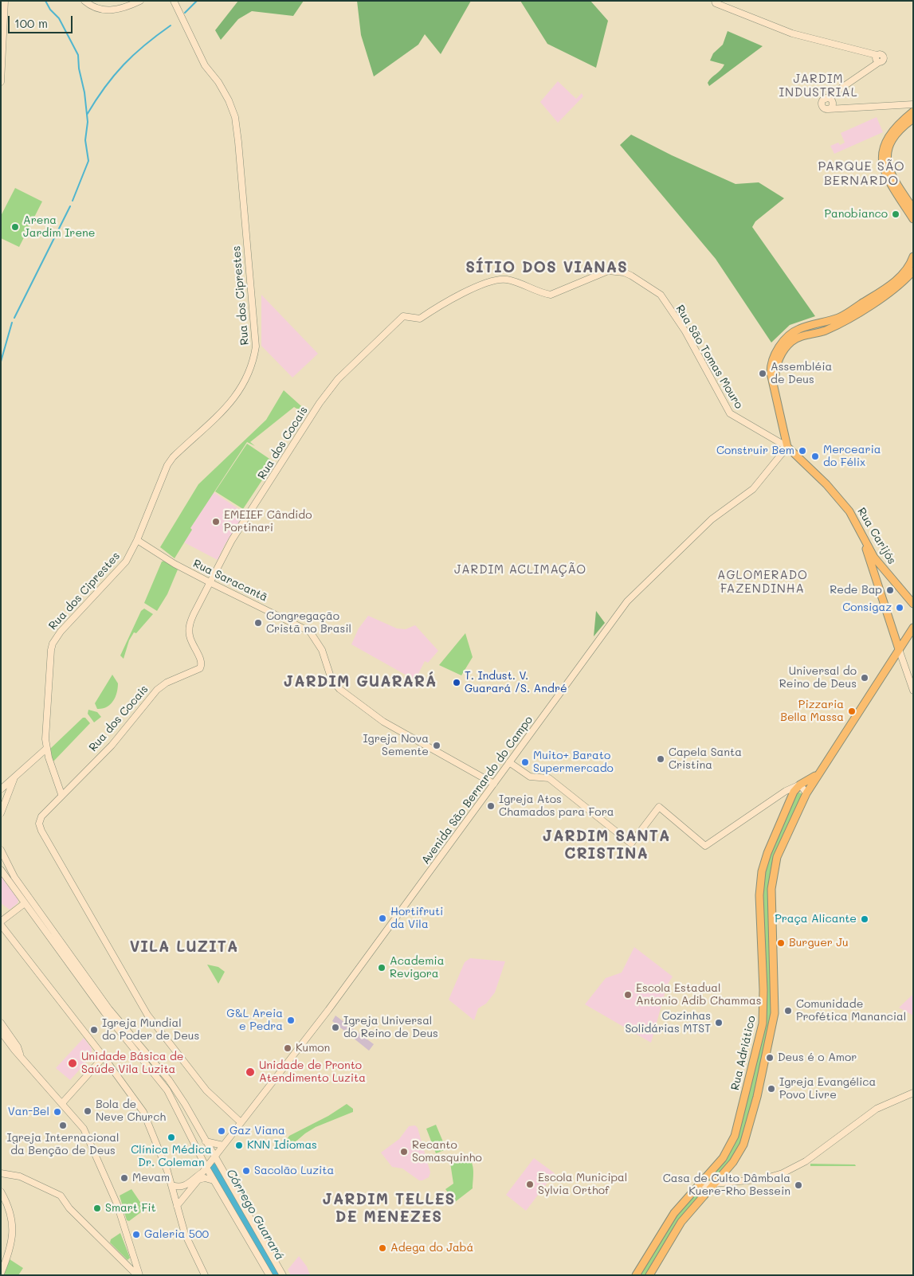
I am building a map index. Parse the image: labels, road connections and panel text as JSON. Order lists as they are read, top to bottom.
{
  "streets": {
    "main road": ["Rua Carijós", "Rua Adriático"],
    "street": [
      "Rua dos Ciprestes",
      "Rua São Tomas Mouro",
      "Rua dos Cocais",
      "Rua Saracantã",
      "Avenida São Bernardo do Campo"
    ]
  },
  "crossings": [
    ["Rua dos Ciprestes", "Rua Saracantã"],
    ["Rua São Tomas Mouro", "Rua dos Cocais"],
    ["Rua São Tomas Mouro", "Rua Carijós"],
    ["Rua São Tomas Mouro", "Avenida São Bernardo do Campo"],
    ["Rua dos Cocais", "Rua Saracantã"],
    ["Rua dos Cocais", "Avenida São Bernardo do Campo"],
    ["Rua Carijós", "Avenida São Bernardo do Campo"],
    ["Rua Saracantã", "Avenida São Bernardo do Campo"]
  ],
  "districts": [
    "JARDIM INDUSTRIAL",
    "PARQUE SÃO BERNARDO",
    "SÍTIO DOS VIANAS",
    "JARDIM ACLIMAÇÃO",
    "AGLOMERADO FAZENDINHA",
    "JARDIM GUARARÁ",
    "JARDIM SANTA CRISTINA",
    "VILA LUZITA",
    "JARDIM TELLES DE MENEZES"
  ],
  "water": ["Córrego Guarará"],
  "places": [
    "Panobianco",
    "Arena Jardim Irene",
    "Assembléia de Deus",
    "Construir Bem",
    "Mercearia do Félix",
    "EMEIEF Cândido Portinari",
    "Rede Bap",
    "Consigaz",
    "Congregação Cristã no Brasil",
    "Universal do Reino de Deus",
    "T. Indust. V. Guarará /S. André",
    "Pizzaria Bella Massa",
    "Igreja Nova Semente",
    "Capela Santa Cristina",
    "Muito+ Barato Supermercado",
    "Igreja Atos Chamados para Fora",
    "Hortifruti da Vila",
    "Praça Alicante",
    "Burguer Ju",
    "Academia Revigora",
    "Escola Estadual Antonio Adib Chammas",
    "Comunidade Profética Manancial",
    "G&L Areia e Pedra",
    "Cozinhas Solidárias MTST",
    "Igreja Universal do Reino de Deus",
    "Igreja Mundial do Poder de Deus",
    "Kumon",
    "Deus é o Amor",
    "Unidade Básica de Saúde Vila Luzita",
    "Unidade de Pronto Atendimento Luzita",
    "Igreja Evangélica Povo Livre",
    "Bola de Neve Church",
    "Van-Bel",
    "Igreja Internacional da Benção de Deus",
    "Gaz Viana",
    "Clínica Médica Dr. Coleman",
    "KNN Idiomas",
    "Recanto Somasquinho",
    "Sacolão Luzita",
    "Mevam",
    "Escola Municipal Sylvia Orthof",
    "Casa de Culto Dâmbala Kuere-Rho Bessein",
    "Smart Fit",
    "Galeria 500",
    "Adega do Jabá"
  ],
  "scale_bar": "100 m"
}
